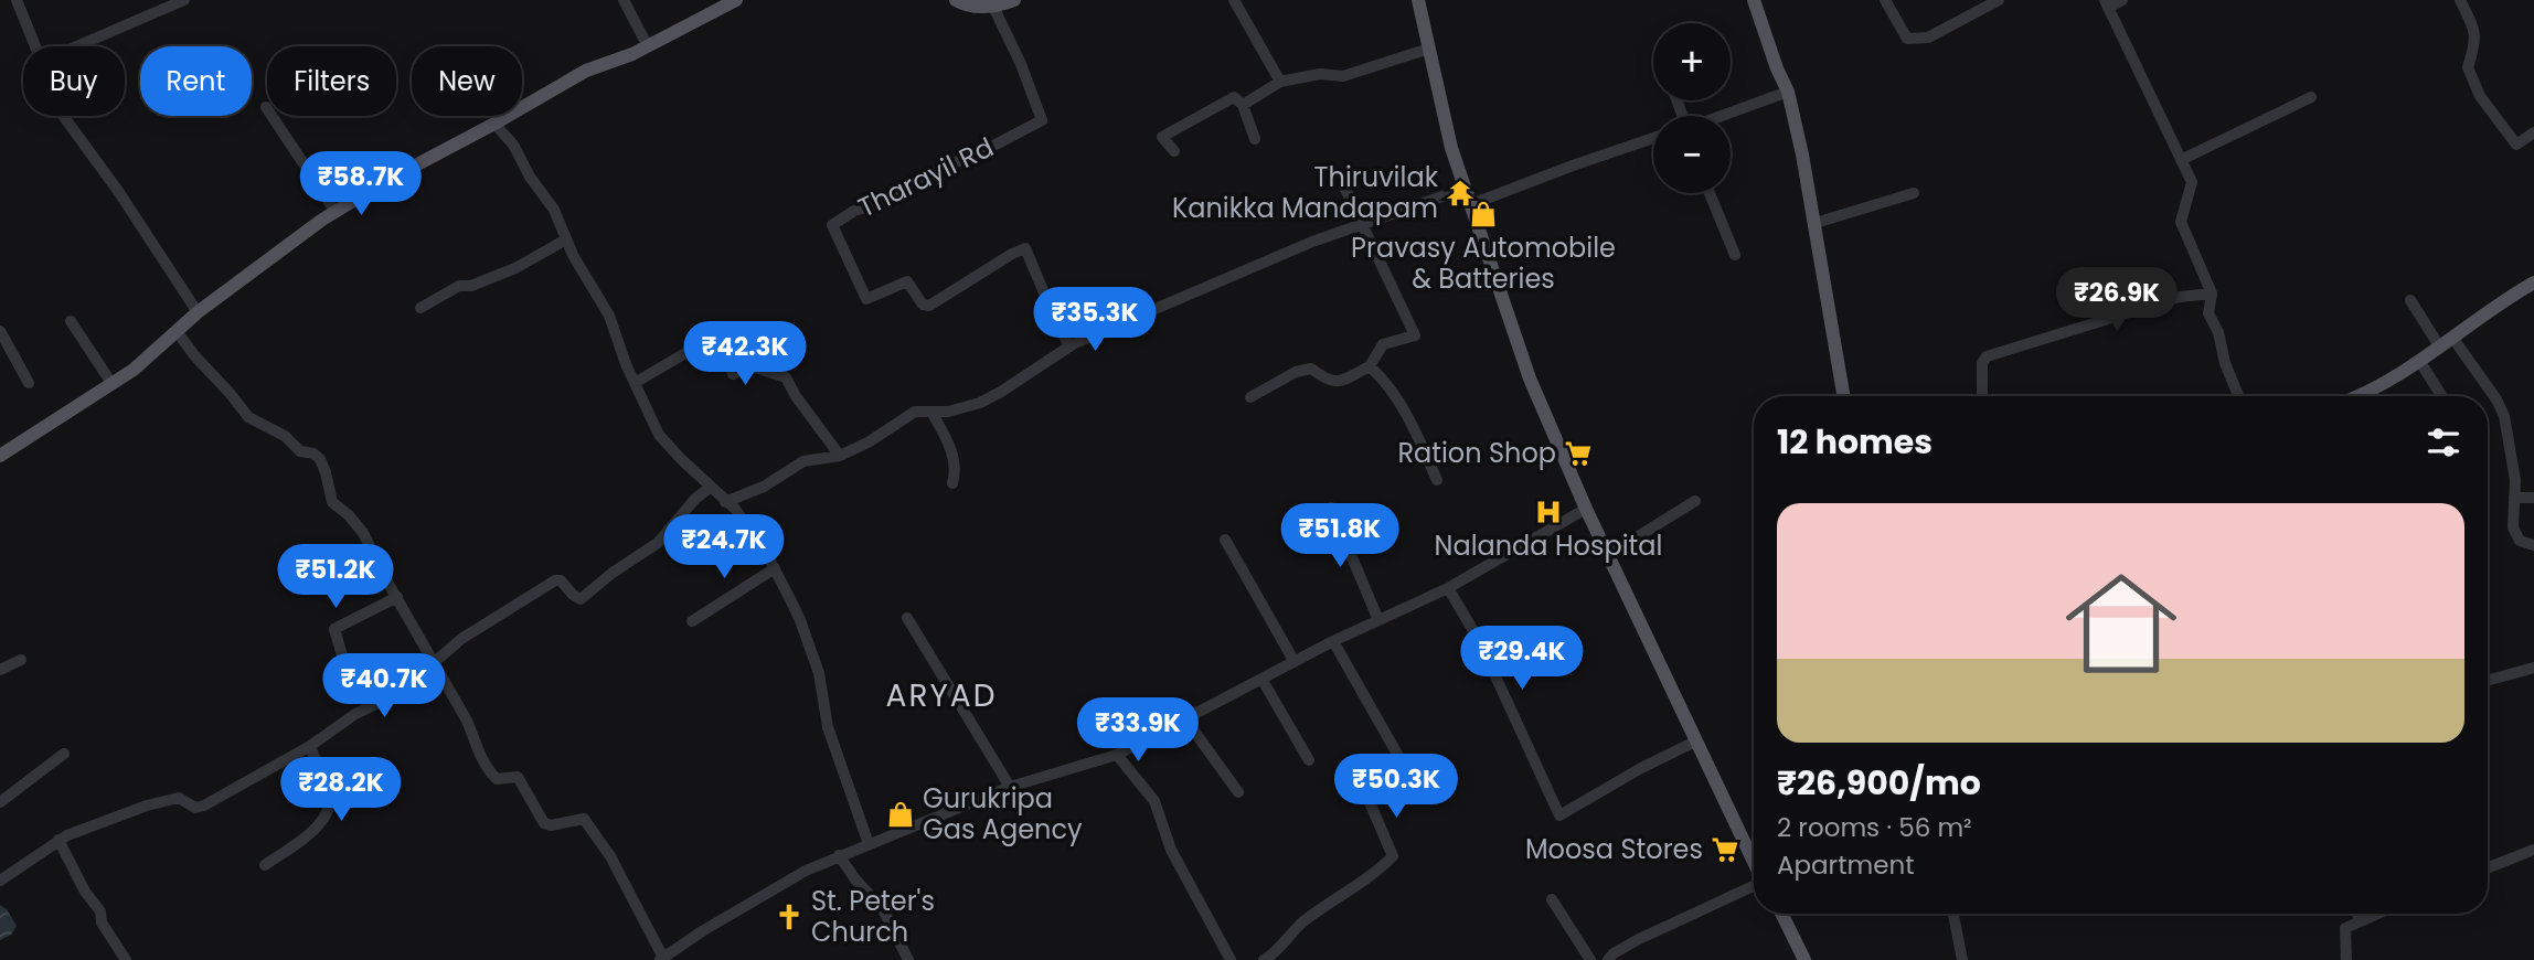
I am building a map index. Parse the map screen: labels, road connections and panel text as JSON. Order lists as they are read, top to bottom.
{
  "streets": {
    "street": ["Tharayil Rd"]
  },
  "districts": ["ARYAD"],
  "places": {
    "temple": ["Thiruvilak Kanikka Mandapam"],
    "shop": ["Pravasy Automobile & Batteries", "Gurukripa Gas Agency"],
    "supermarket": ["Ration Shop", "Moosa Stores"],
    "hospital": ["Nalanda Hospital"],
    "church": ["St. Peter's Church"]
  },
  "page": {
    "map_buttons": ["+", "−"],
    "chip": [
      "Buy",
      "Rent",
      "Filters",
      "New"
    ],
    "price": [
      "₹58.7K",
      "₹26.9K",
      "₹35.3K",
      "₹42.3K",
      "₹51.8K",
      "₹24.7K",
      "₹51.2K",
      "₹29.4K",
      "₹40.7K",
      "₹33.9K",
      "₹50.3K",
      "₹28.2K"
    ],
    "heading": "12 homes",
    "list": [
      {
        "name": "₹26,900/mo",
        "note": "2 rooms · 56 m² · Apartment"
      }
    ]
  }
}
